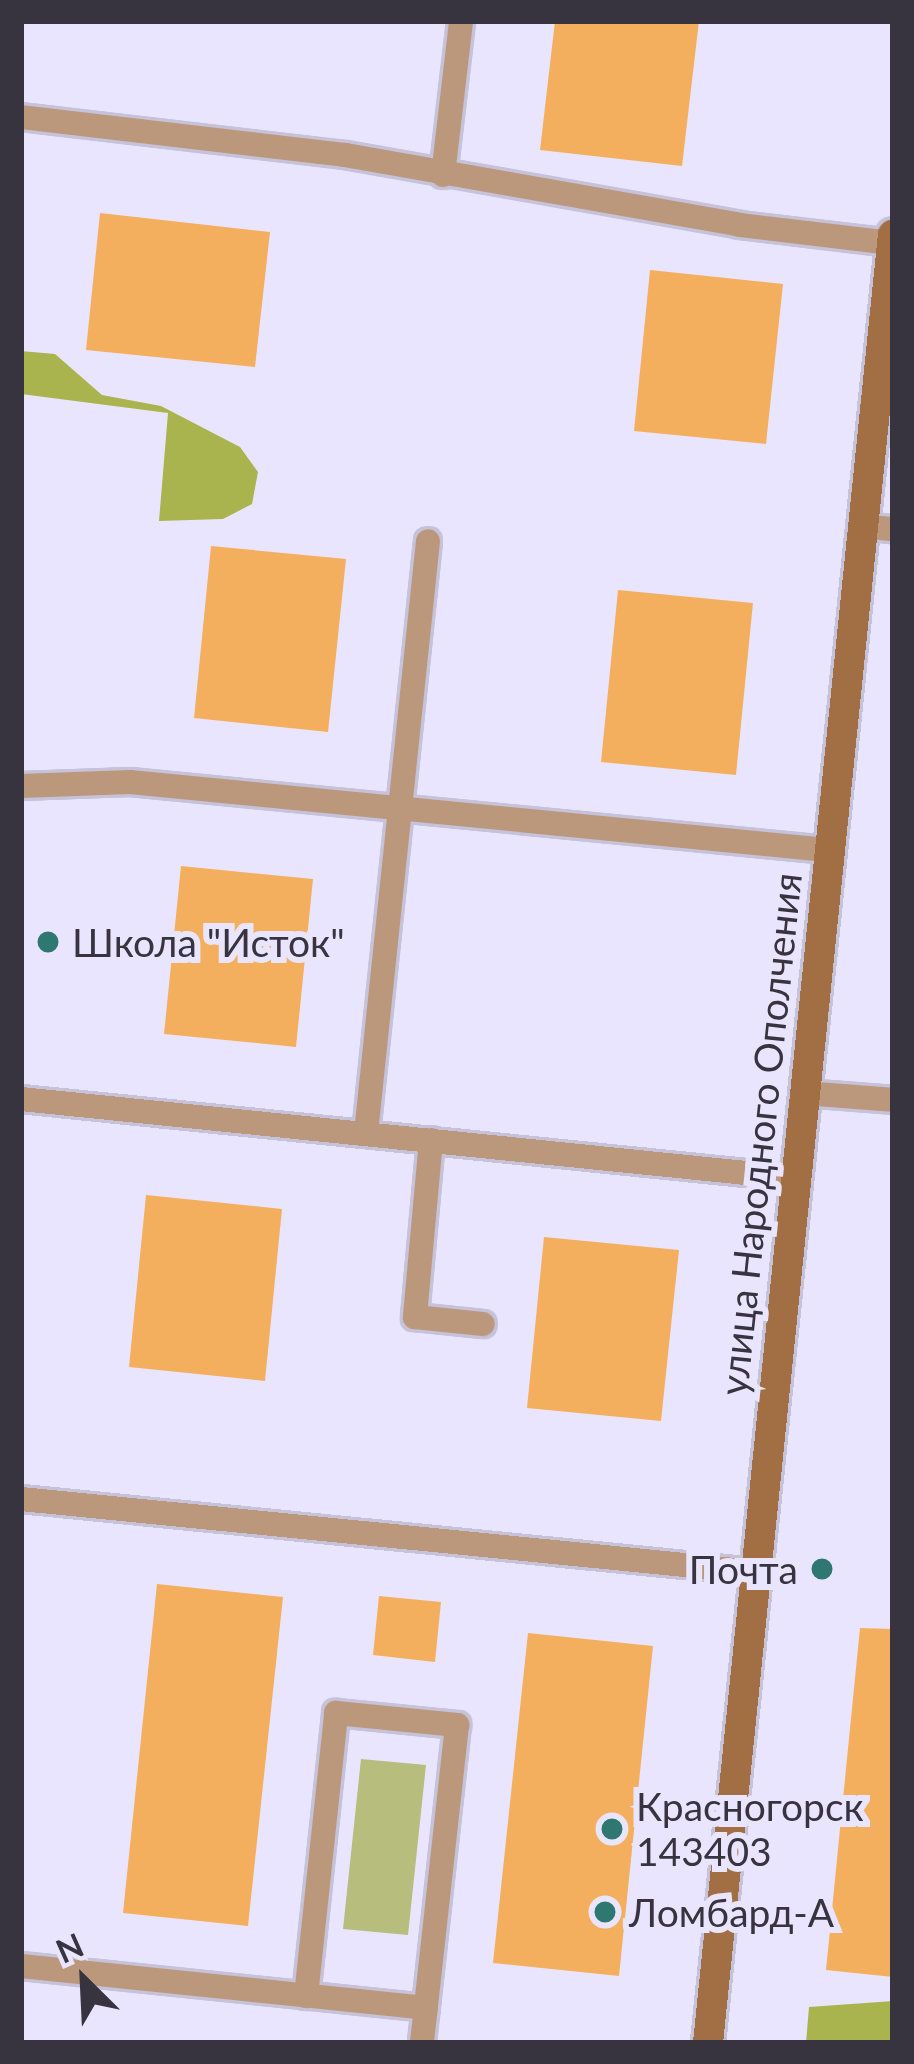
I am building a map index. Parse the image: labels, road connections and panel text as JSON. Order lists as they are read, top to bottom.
{
  "streets": {
    "main road": ["улица Народного Ополчения"]
  },
  "places": [
    "Школа \"Исток\"",
    "Почта",
    "Красногорск 143403",
    "Ломбард-А"
  ],
  "north": "top left"
}
